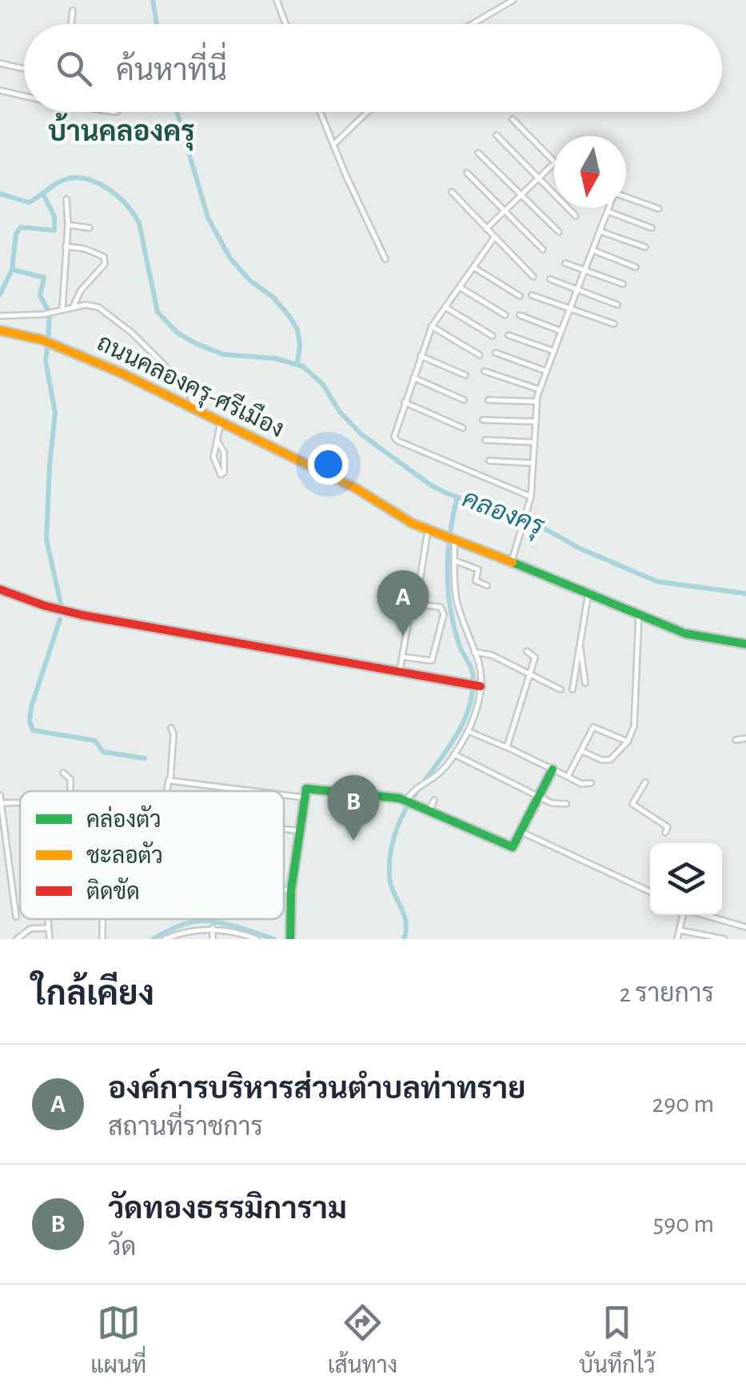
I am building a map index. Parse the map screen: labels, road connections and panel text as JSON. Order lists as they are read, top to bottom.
{
  "streets": {
    "street": ["ถนนคลองครุ-ศรีเมือง"]
  },
  "districts": ["บ้านคลองครุ"],
  "water": ["คลองครุ"],
  "legend": ["คล่องตัว", "ชะลอตัว", "ติดขัด"],
  "north": "bottom",
  "page": {
    "search": "ค้นหาที่นี่",
    "pins": ["A", "B"],
    "heading": ["ใกล้เคียง", "2 รายการ"],
    "list": [
      {
        "mark": "A",
        "name": "องค์การบริหารส่วนตำบลท่าทราย",
        "note": "สถานที่ราชการ",
        "value": "290 m"
      },
      {
        "mark": "B",
        "name": "วัดทองธรรมิการาม",
        "note": "วัด",
        "value": "590 m"
      }
    ],
    "nav": ["แผนที่", "เส้นทาง", "บันทึกไว้"]
  }
}
